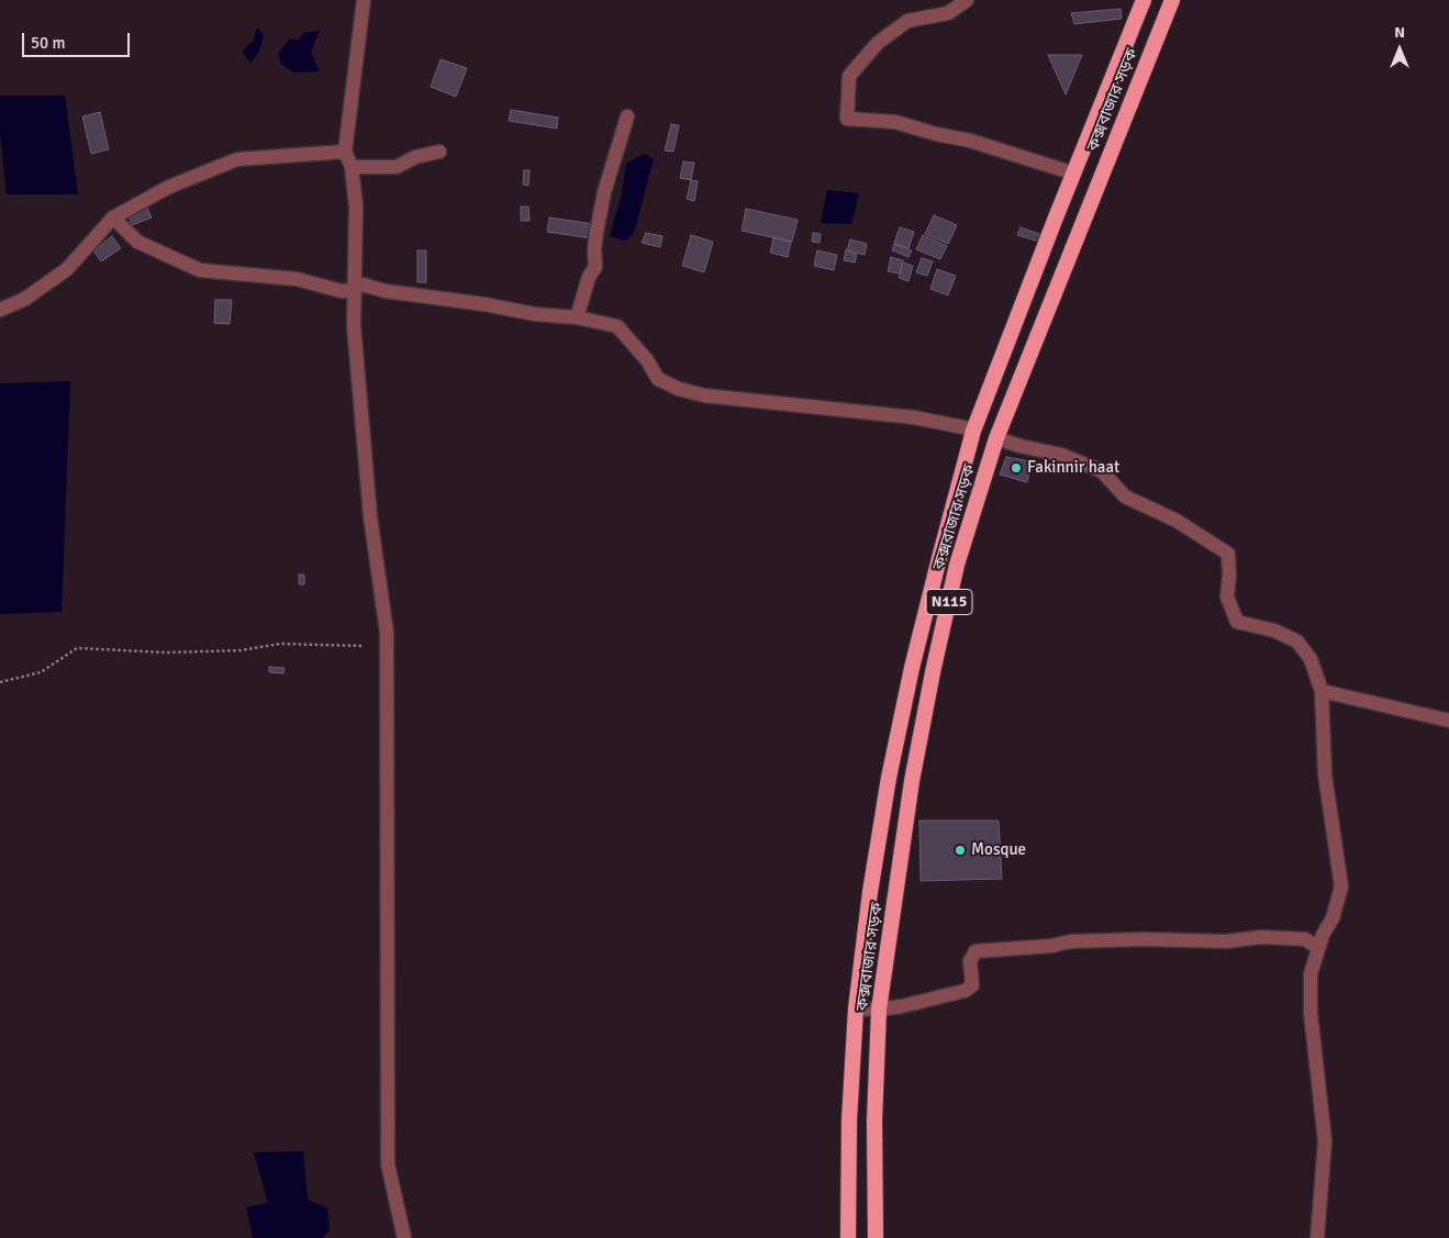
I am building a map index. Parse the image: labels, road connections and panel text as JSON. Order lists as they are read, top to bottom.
{
  "streets": {
    "highway": ["কক্সবাজার সড়ক", "N115"]
  },
  "places": ["Fakinnir haat", "Mosque"],
  "scale_bar": "50 m",
  "north": "top"
}
